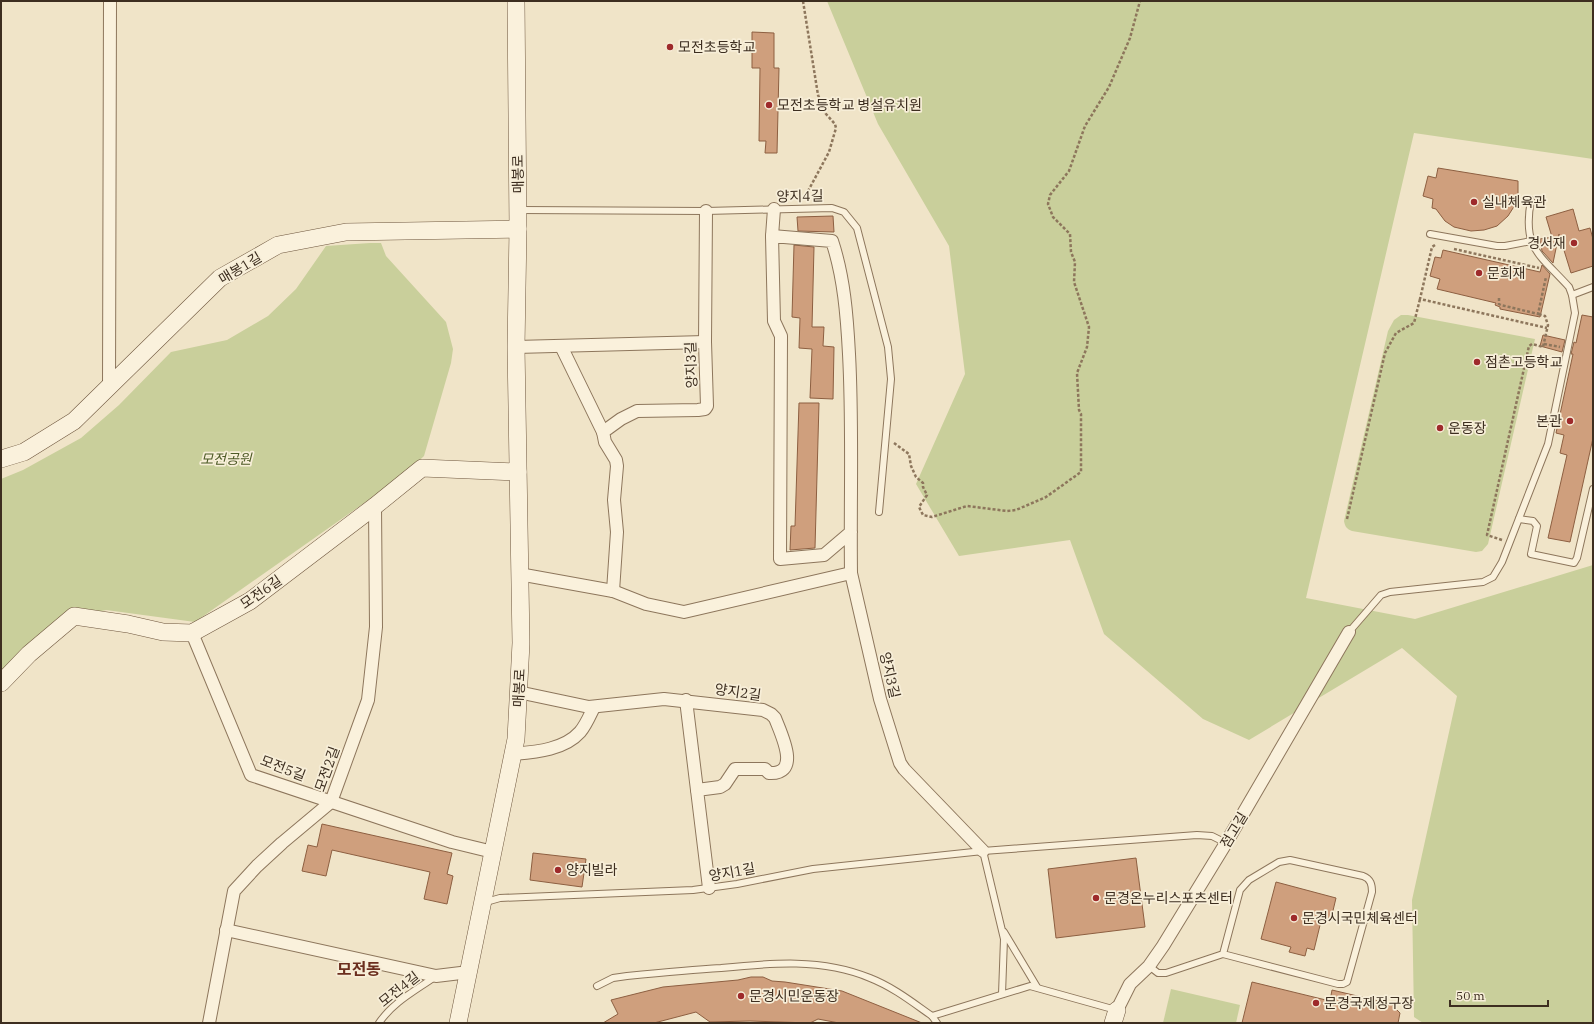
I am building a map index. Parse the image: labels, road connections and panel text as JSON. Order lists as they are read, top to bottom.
{
  "streets": {
    "street": [
      "매봉로",
      "매봉1길",
      "양지3길",
      "모전6길",
      "양지2길",
      "모전5길",
      "모전2길",
      "점고길"
    ],
    "lane": ["양지4길", "양지1길", "모전4길"]
  },
  "crossings": [
    ["매봉로", "양지4길"],
    ["매봉로", "매봉1길"],
    ["매봉로", "모전6길"],
    ["매봉로", "양지2길"],
    ["매봉로", "모전5길"],
    ["매봉로", "양지1길"],
    ["양지4길", "양지3길"],
    ["양지3길", "양지1길"],
    ["모전6길", "모전5길"],
    ["모전6길", "모전2길"],
    ["모전5길", "모전2길"],
    ["점고길", "양지1길"]
  ],
  "districts": ["모전동"],
  "parks": ["모전공원"],
  "places": [
    "모전초등학교",
    "모전초등학교 병설유치원",
    "실내체육관",
    "경서재",
    "문희재",
    "점촌고등학교",
    "본관",
    "운동장",
    "양지빌라",
    "문경온누리스포츠센터",
    "문경시국민체육센터",
    "문경시민운동장",
    "문경국제정구장"
  ],
  "scale_bar": "50 m"
}
